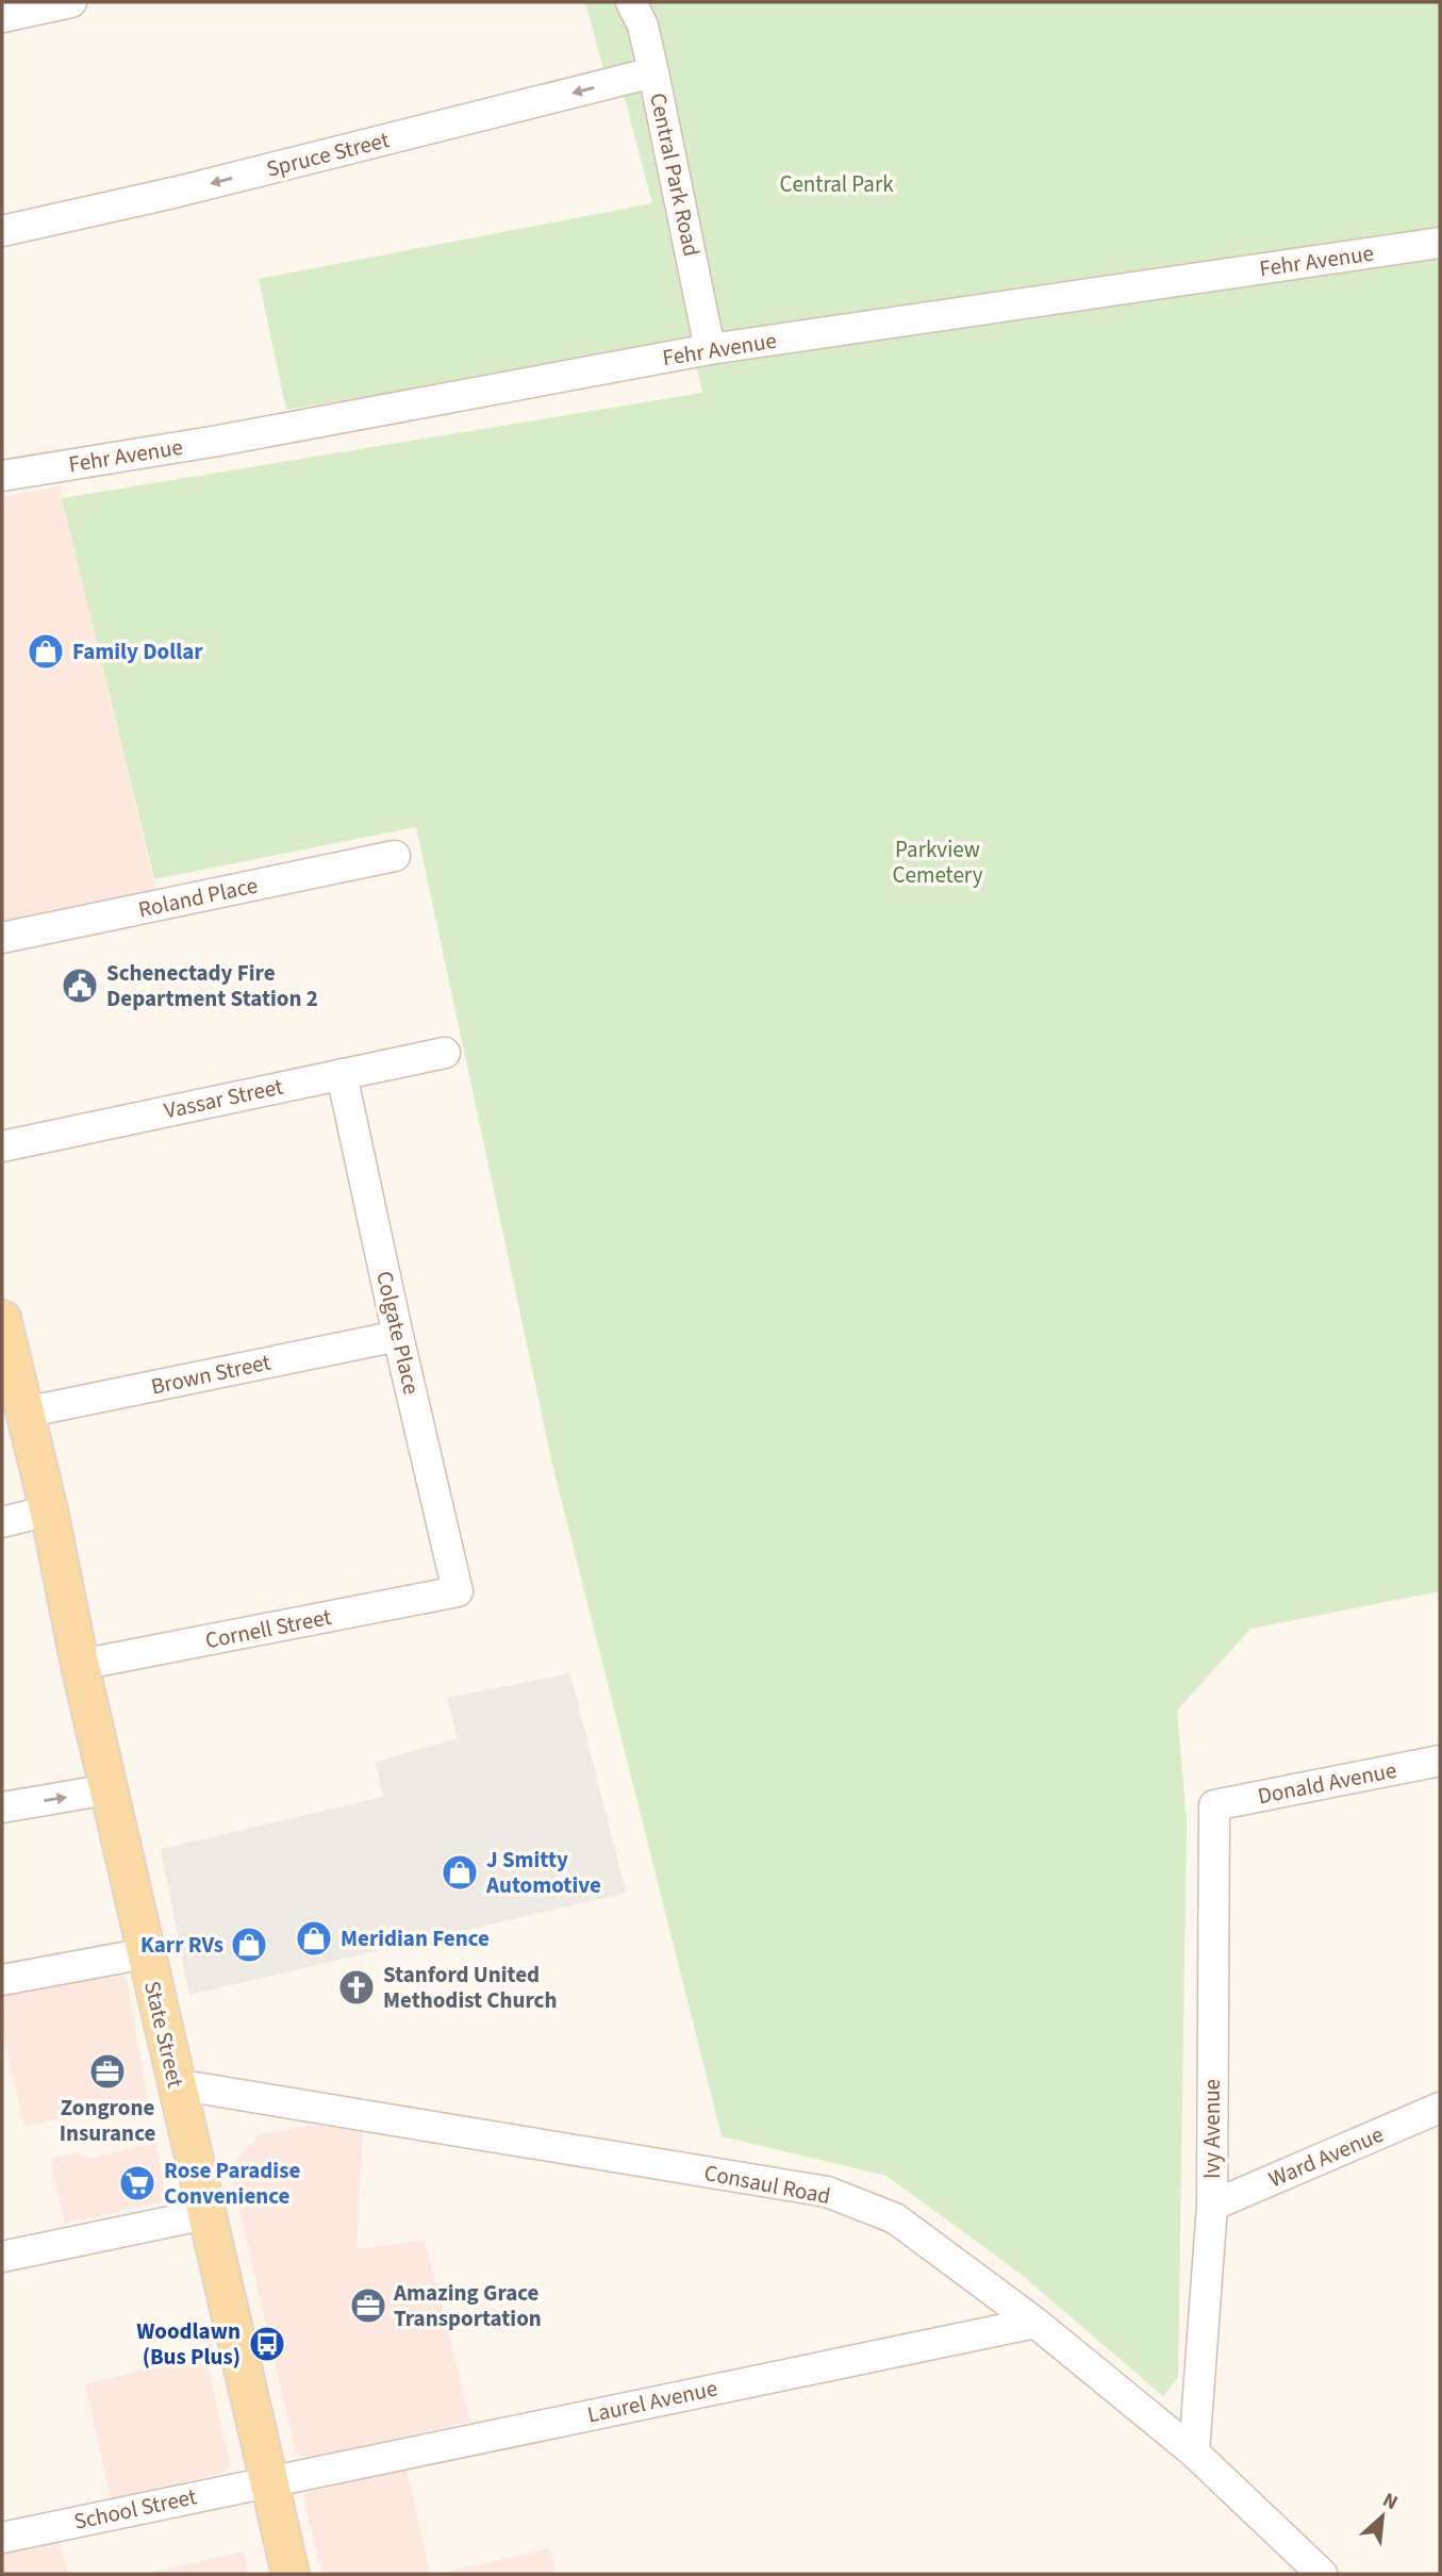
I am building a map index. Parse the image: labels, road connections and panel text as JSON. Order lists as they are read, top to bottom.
{
  "streets": {
    "main road": ["State Street"],
    "street": [
      "Spruce Street",
      "Central Park Road",
      "Fehr Avenue",
      "Roland Place",
      "Vassar Street",
      "Colgate Place",
      "Brown Street",
      "Cornell Street",
      "Donald Avenue",
      "Ivy Avenue",
      "Ward Avenue",
      "Consaul Road",
      "Laurel Avenue",
      "School Street"
    ]
  },
  "crossings": [
    ["Spruce Street", "Central Park Road"],
    ["Central Park Road", "Fehr Avenue"],
    ["Vassar Street", "Colgate Place"],
    ["Colgate Place", "Brown Street"],
    ["Colgate Place", "Cornell Street"],
    ["Brown Street", "State Street"],
    ["Cornell Street", "State Street"],
    ["Donald Avenue", "Ivy Avenue"],
    ["State Street", "Consaul Road"],
    ["State Street", "Laurel Avenue"],
    ["State Street", "School Street"],
    ["Ivy Avenue", "Ward Avenue"],
    ["Ivy Avenue", "Consaul Road"],
    ["Consaul Road", "Laurel Avenue"],
    ["Laurel Avenue", "School Street"]
  ],
  "one_way": ["Spruce Street"],
  "parks": ["Central Park", "Parkview Cemetery"],
  "places": {
    "shop": [
      "Family Dollar",
      "J Smitty Automotive",
      "Meridian Fence",
      "Karr RVs"
    ],
    "public building": ["Schenectady Fire Department Station 2"],
    "church": ["Stanford United Methodist Church"],
    "office": ["Zongrone Insurance", "Amazing Grace Transportation"],
    "supermarket": ["Rose Paradise Convenience"],
    "bus stop": ["Woodlawn (Bus Plus)"]
  },
  "north": "top right"
}
